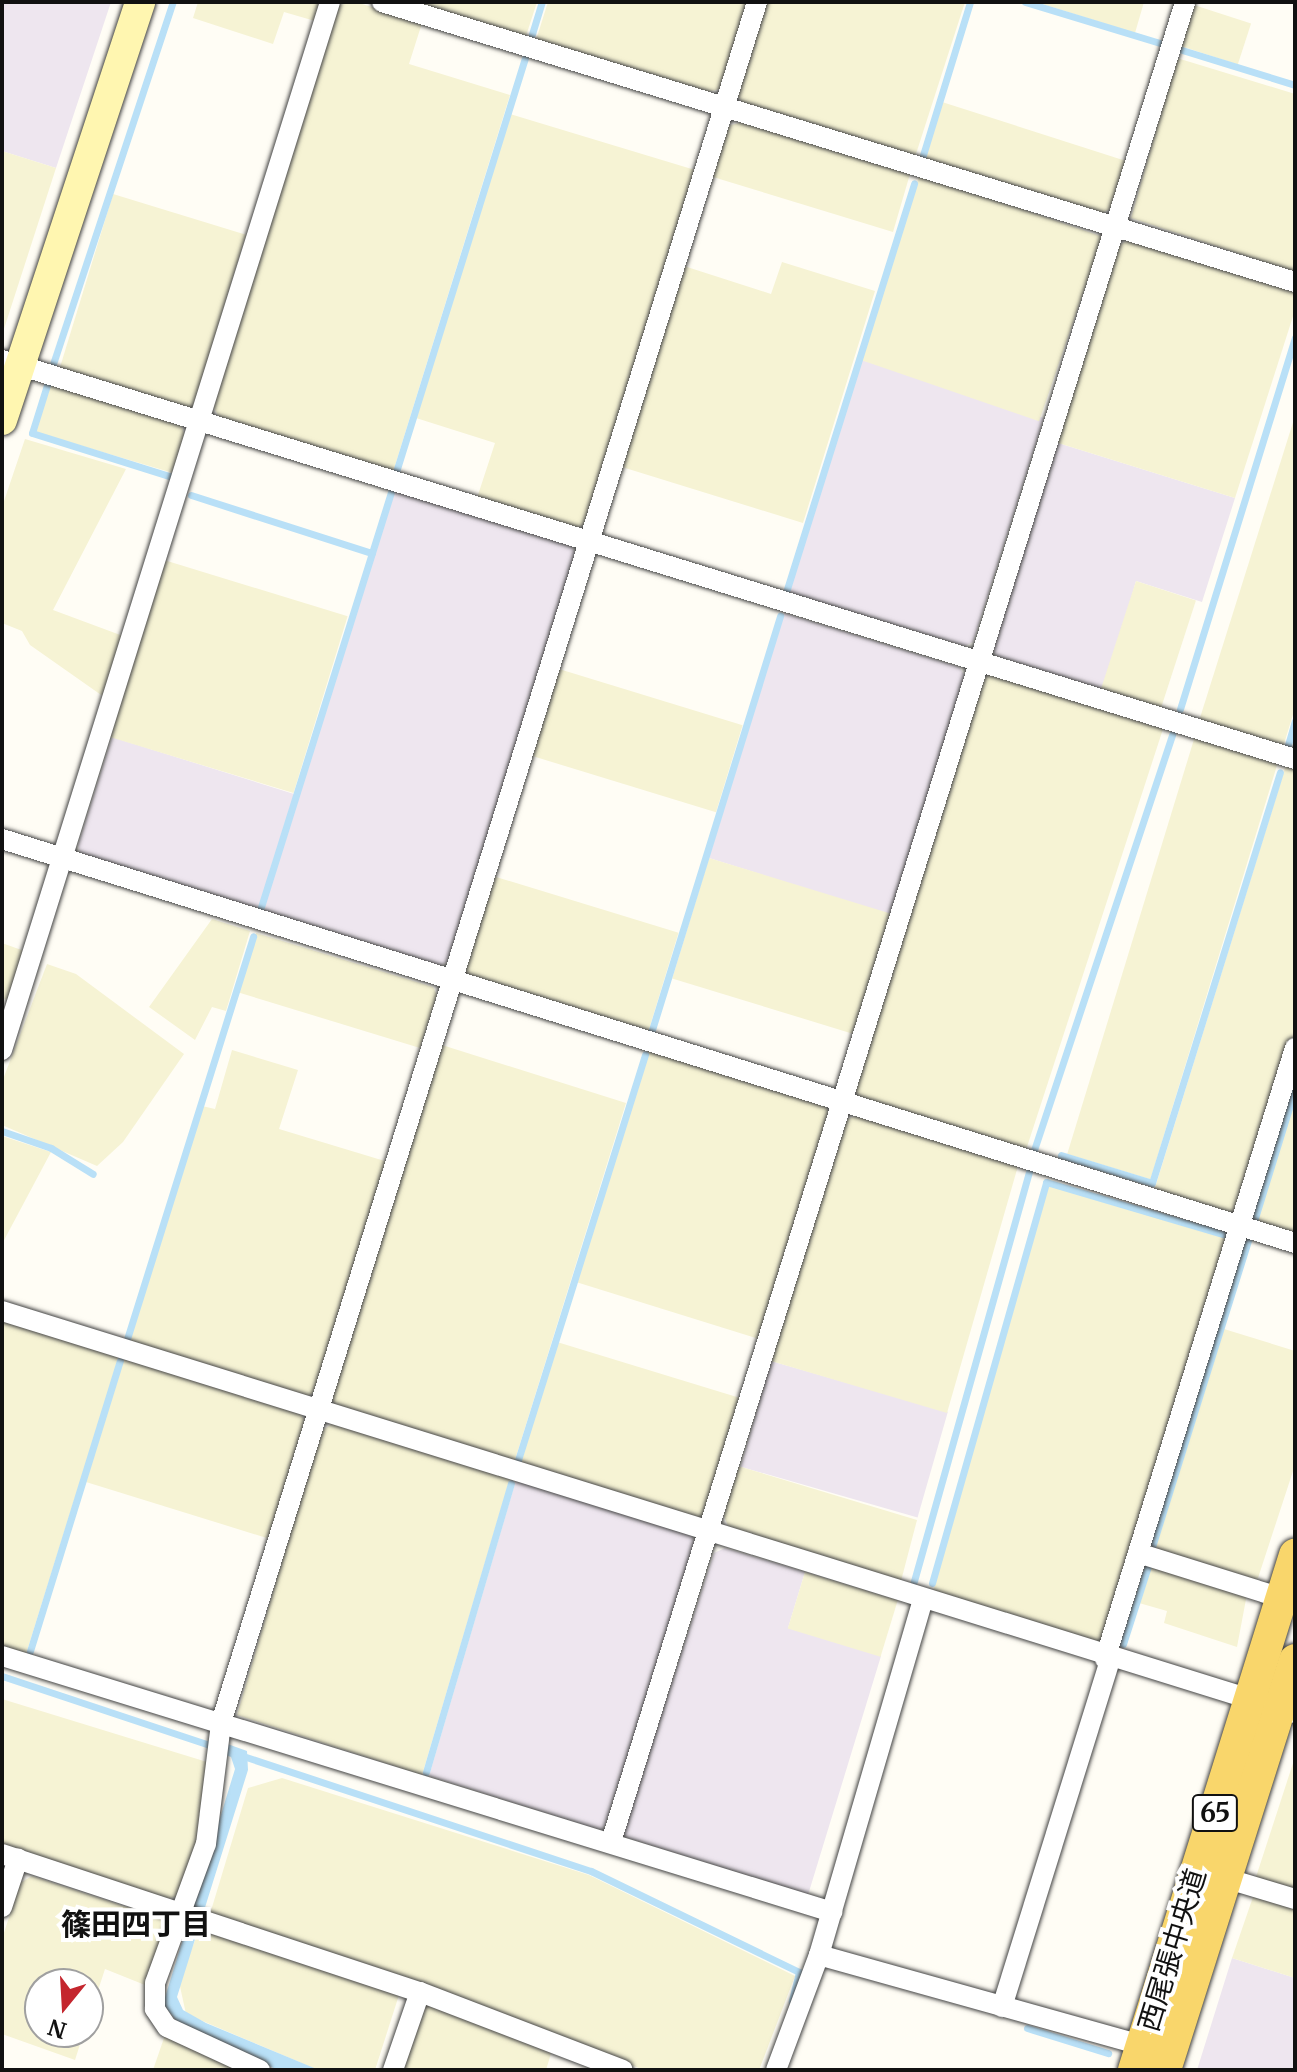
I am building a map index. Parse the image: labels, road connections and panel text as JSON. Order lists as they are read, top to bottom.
{
  "streets": {
    "main road": ["65", "西尾張中央道"]
  },
  "districts": ["篠田四丁目"],
  "north": "bottom"
}
